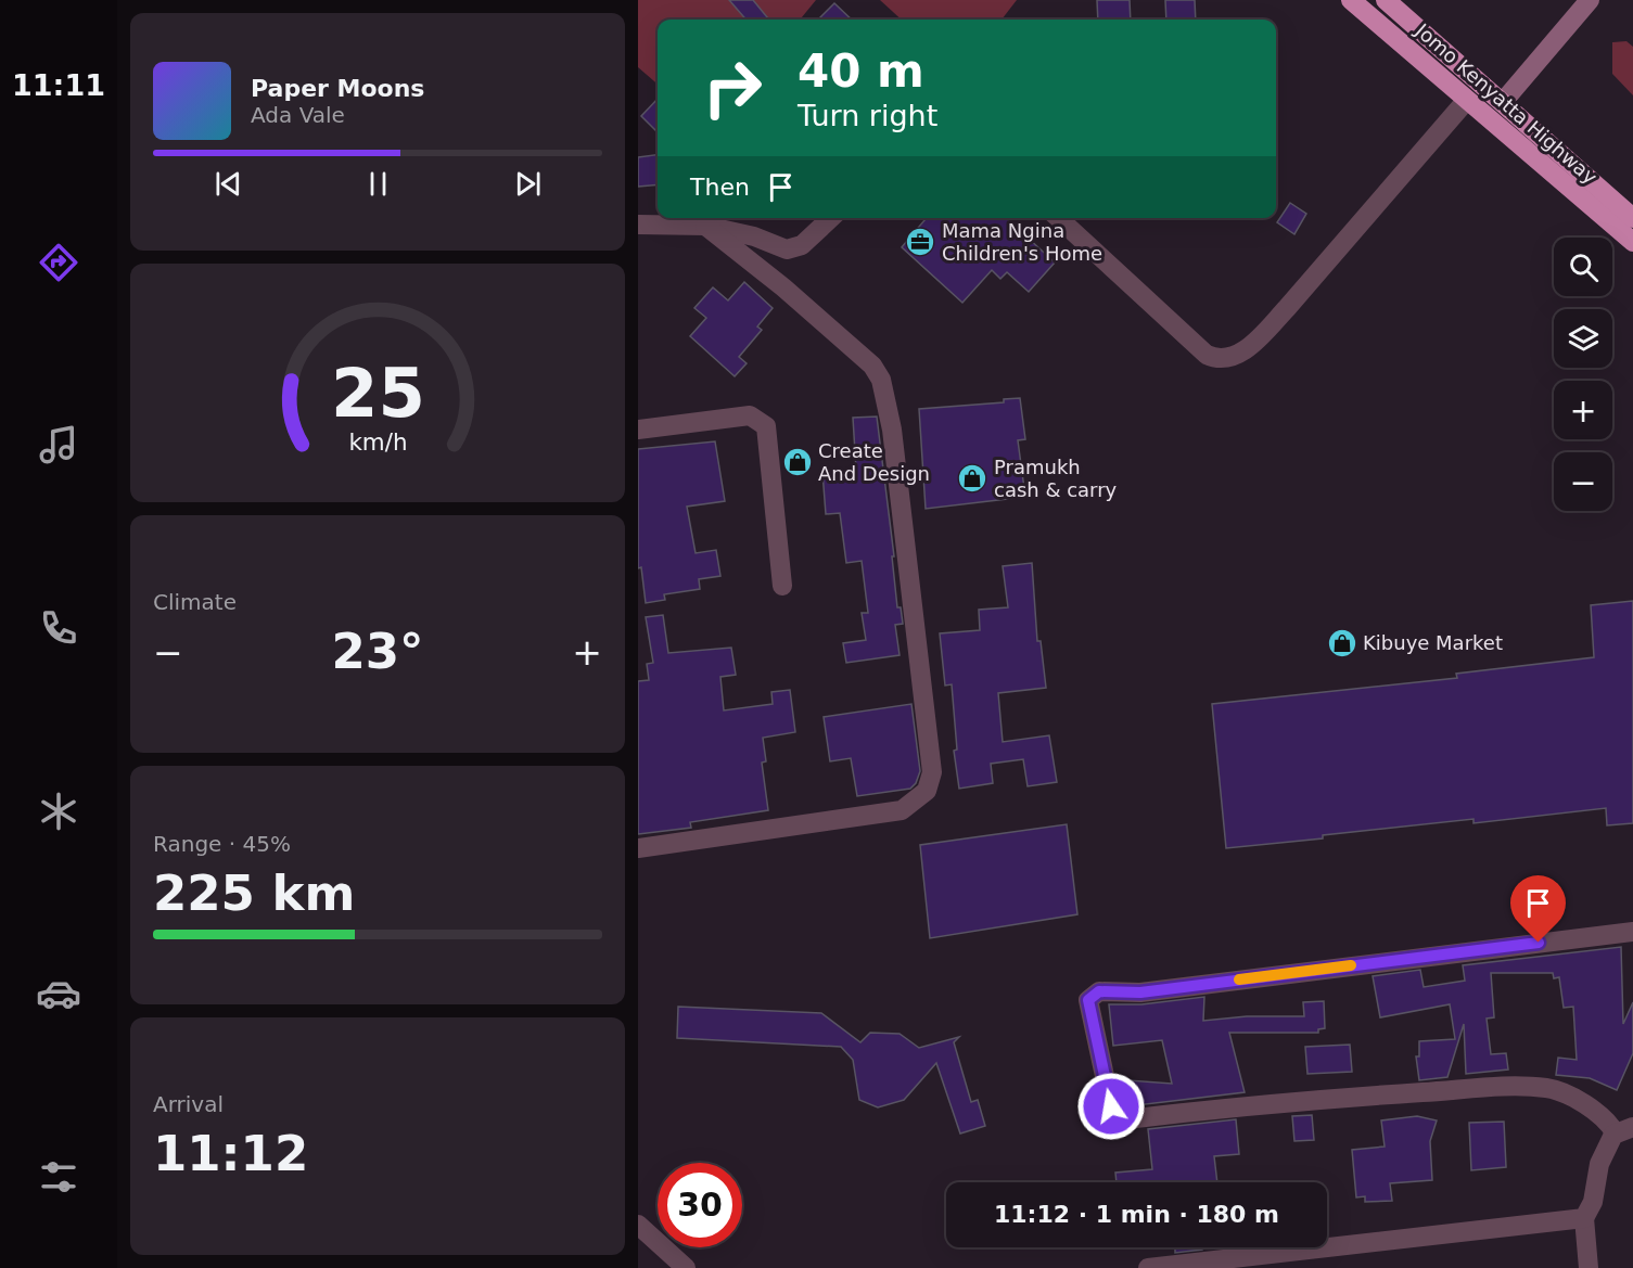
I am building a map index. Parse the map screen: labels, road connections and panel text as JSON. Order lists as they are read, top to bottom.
{
  "streets": {
    "highway": ["Jomo Kenyatta Highway"]
  },
  "places": {
    "office": ["Mama Ngina Children's Home"],
    "shop": ["Create And Design", "Pramukh cash & carry", "Kibuye Market"]
  },
  "page": {
    "tabs": "11:11",
    "turn": ["40 m", "Turn right"],
    "song": ["Paper Moons", "Ada Vale"],
    "then": "Then",
    "map_buttons": ["+", "−"],
    "tile": [
      "Climate",
      ["Range · 45%", "225 km"],
      ["Arrival", "11:12"]
    ],
    "heat": ["−", "23°", "+"],
    "limit": "30",
    "trip": "11:12 · 1 min · 180 m",
    "gauge": ["25", "km/h"]
  }
}
